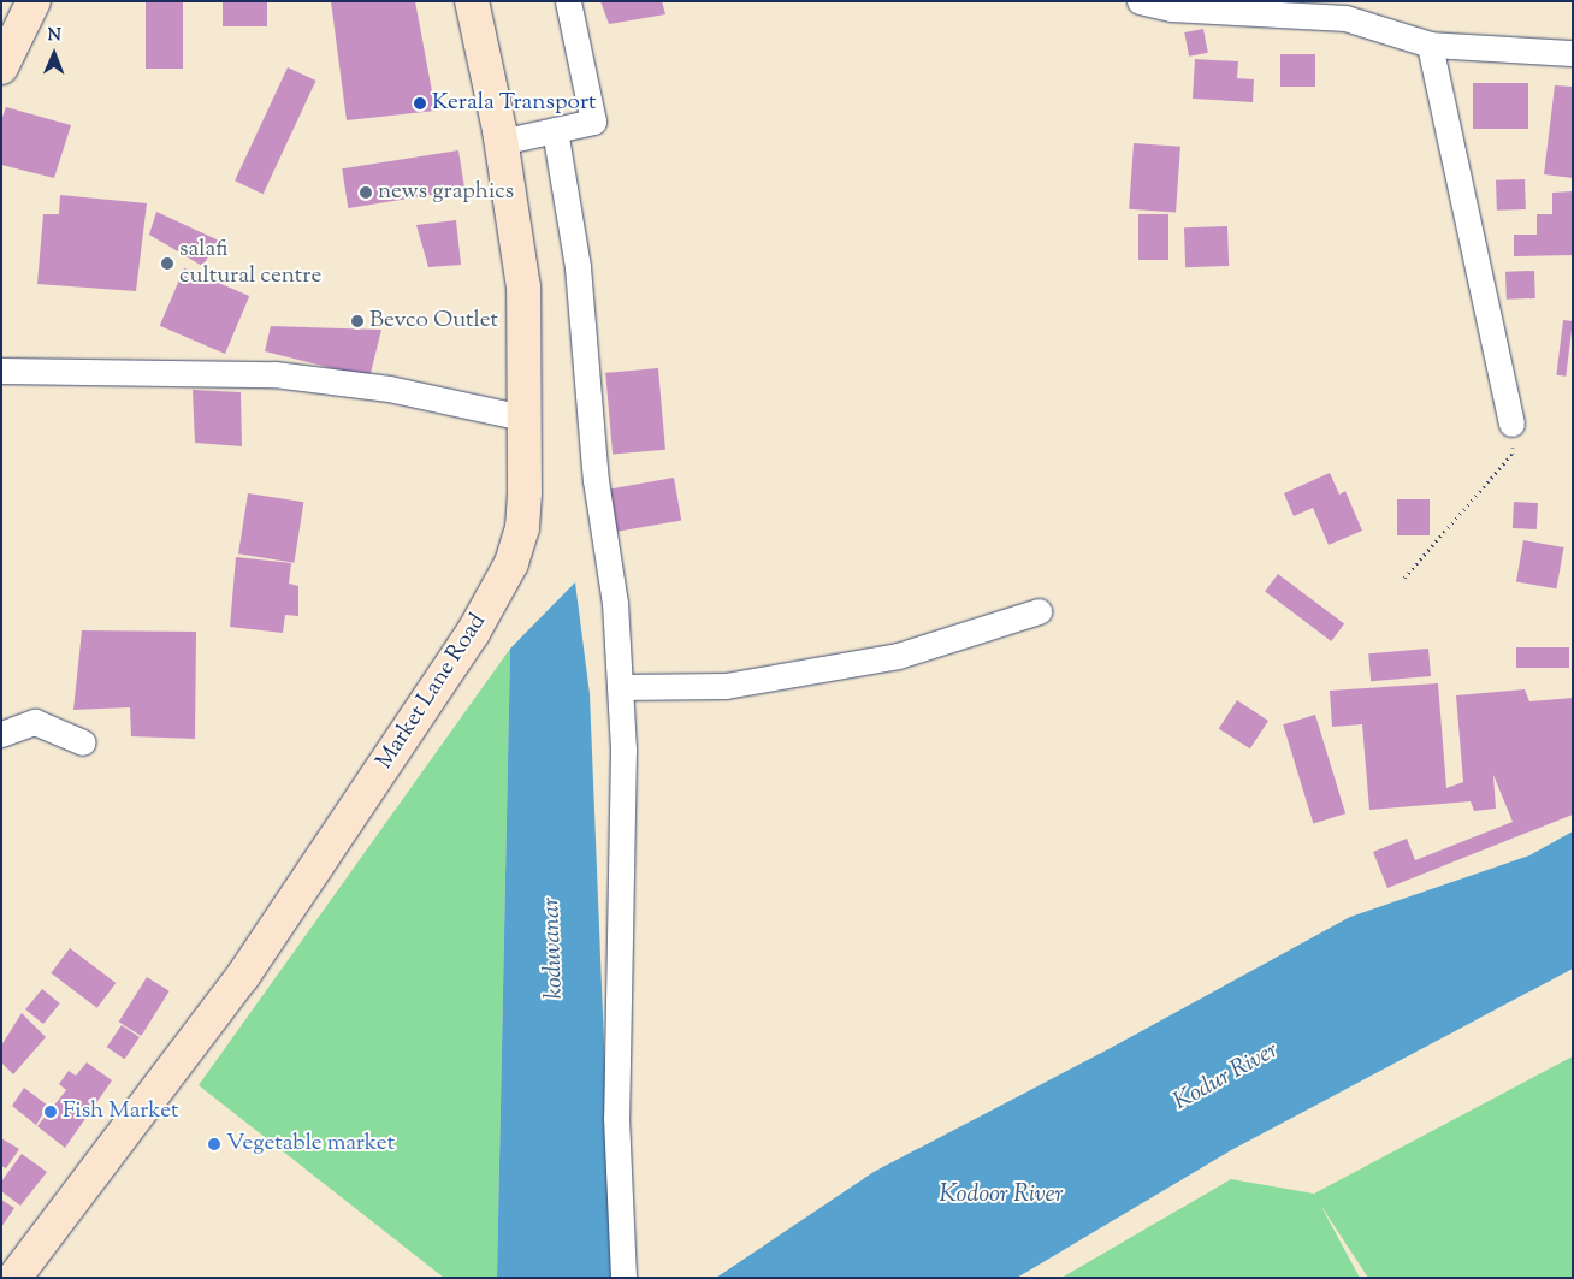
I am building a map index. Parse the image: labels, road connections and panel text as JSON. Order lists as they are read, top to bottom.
{
  "streets": {
    "main road": ["Market Lane Road"]
  },
  "water": ["koduvanar", "Kodur River", "Kodoor River"],
  "places": [
    "Kerala Transport",
    "news graphics",
    "salafi cultural centre",
    "Bevco Outlet",
    "Fish Market",
    "Vegetable market"
  ],
  "north": "top"
}
